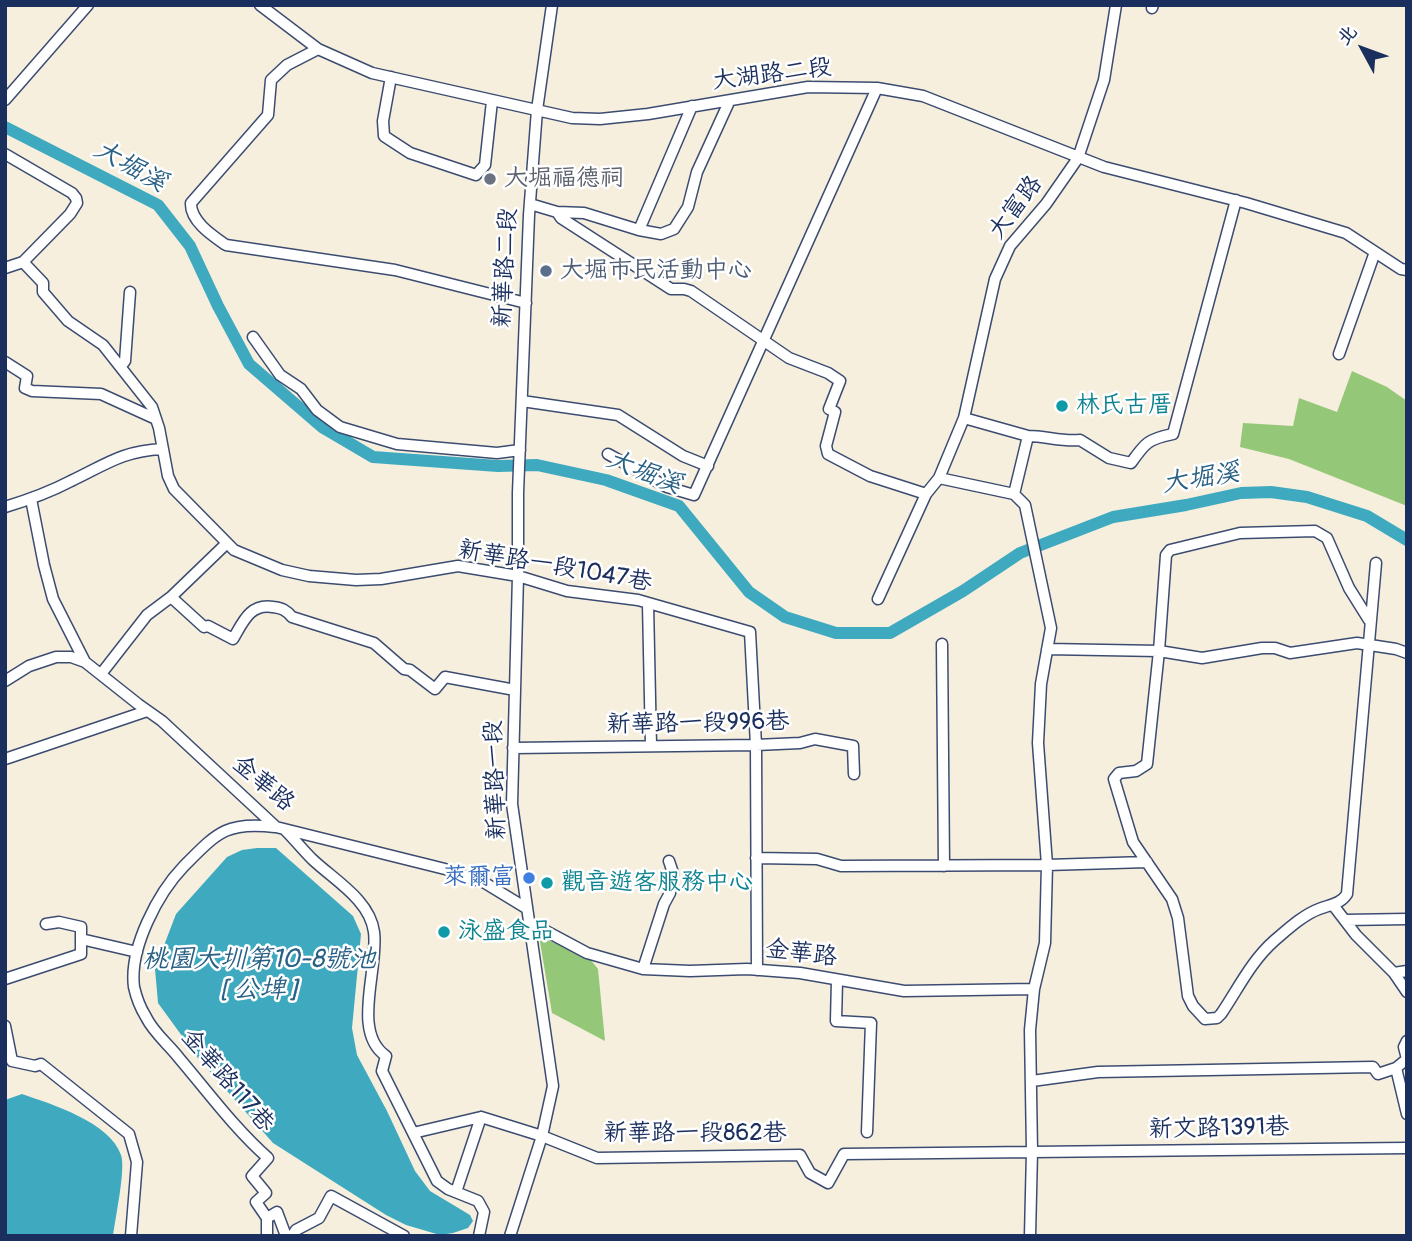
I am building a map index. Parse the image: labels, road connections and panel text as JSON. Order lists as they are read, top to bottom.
{
  "streets": {
    "street": [
      "大湖路二段",
      "大富路",
      "新華路二段",
      "新華路一段1047巷",
      "新華路一段996巷",
      "新華路一段",
      "金華路",
      "金華路117巷",
      "新文路1391巷",
      "新華路一段862巷"
    ]
  },
  "crossings": [
    ["大湖路二段", "大富路"],
    ["大湖路二段", "新華路二段"],
    ["新華路二段", "新華路一段"],
    ["新華路一段1047巷", "新華路一段996巷"],
    ["新華路一段1047巷", "新華路一段"],
    ["新華路一段996巷", "新華路一段"],
    ["新華路一段", "金華路"],
    ["新華路一段", "新華路一段862巷"],
    ["金華路", "金華路117巷"],
    ["新文路1391巷", "新華路一段862巷"]
  ],
  "water": ["大堀溪", "桃園大圳第10-8號池 [ 公埤 ]"],
  "places": [
    "大堀福德祠",
    "大堀市民活動中心",
    "林氏古厝",
    "萊爾富",
    "觀音遊客服務中心",
    "泳盛食品"
  ],
  "north": "top left"
}
